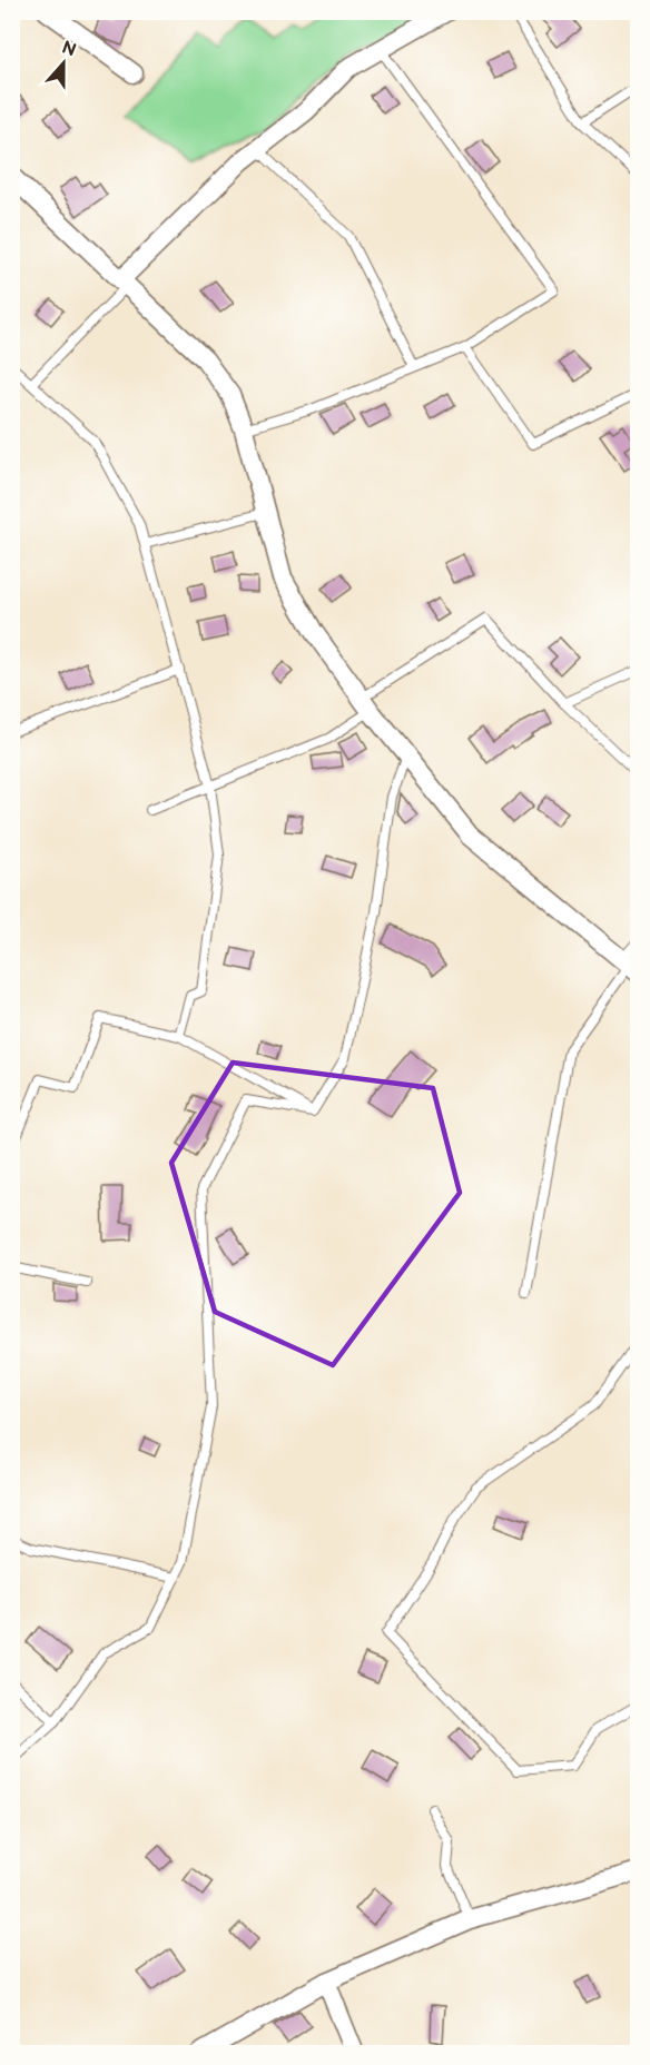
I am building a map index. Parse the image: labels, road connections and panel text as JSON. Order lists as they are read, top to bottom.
{
  "north": "top"
}
